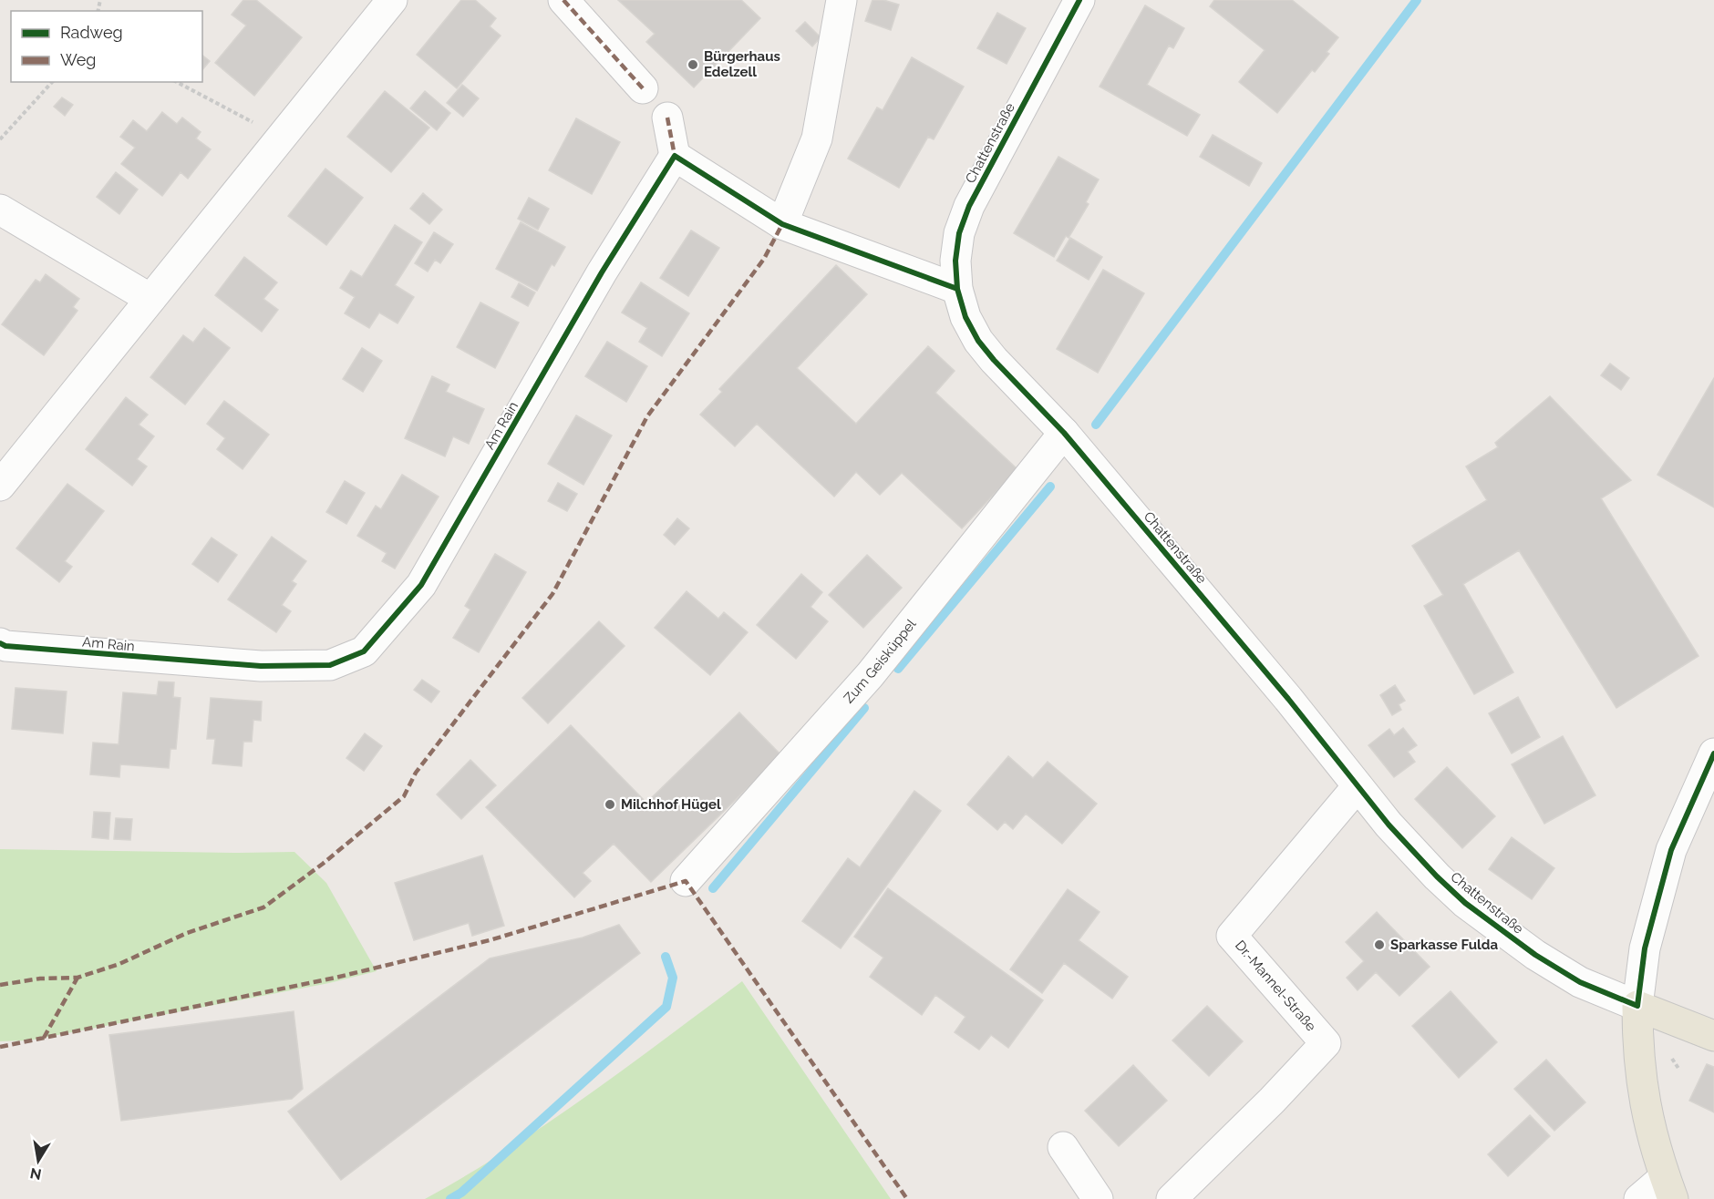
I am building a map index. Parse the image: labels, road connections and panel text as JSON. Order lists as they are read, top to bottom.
{
  "streets": {
    "street": [
      "Chattenstraße",
      "Am Rain",
      "Zum Geisküppel",
      "Dr.-Mannel-Straße"
    ]
  },
  "crossings": [
    ["Chattenstraße", "Zum Geisküppel"],
    ["Chattenstraße", "Dr.-Mannel-Straße"]
  ],
  "places": ["Bürgerhaus Edelzell", "Milchhof Hügel", "Sparkasse Fulda"],
  "legend": ["Radweg", "Weg"],
  "north": "bottom"
}
